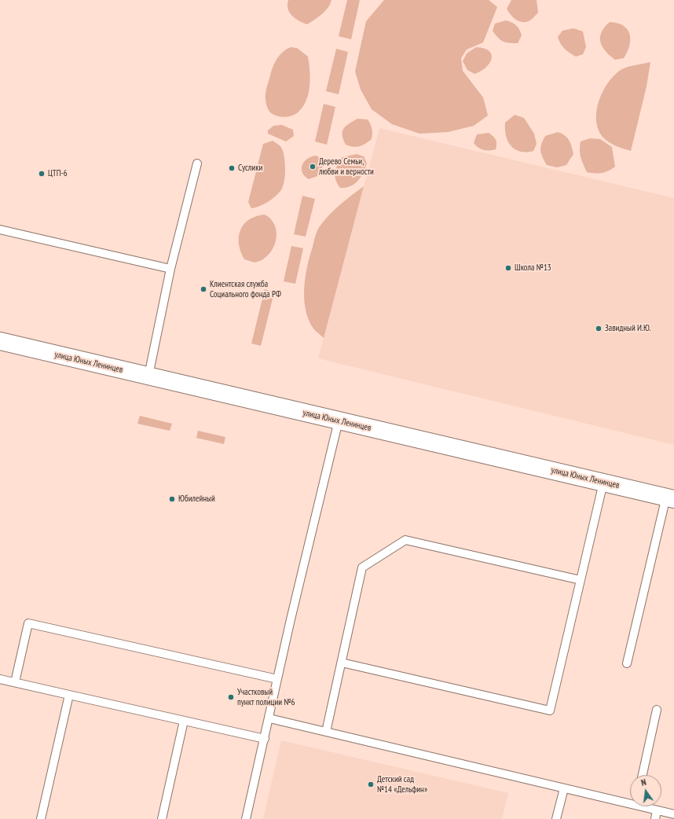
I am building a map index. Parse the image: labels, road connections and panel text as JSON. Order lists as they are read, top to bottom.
{
  "streets": {
    "street": ["улица Юных Ленинцев"]
  },
  "places": [
    "Дерево Семьи, любви и верности",
    "Суслики",
    "ЦТП-6",
    "Школа №13",
    "Клиентская служба Социального фонда РФ",
    "Завидный И.Ю.",
    "Юбилейный",
    "Участковый пункт полиции №6",
    "Детский сад №14 «Дельфин»"
  ],
  "north": "top"
}
